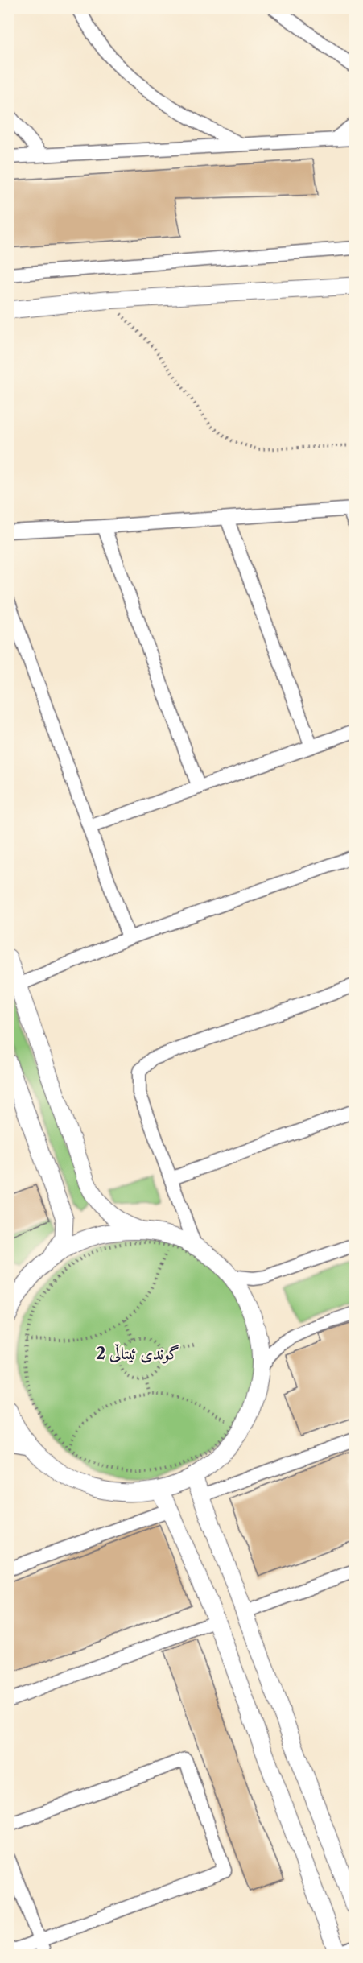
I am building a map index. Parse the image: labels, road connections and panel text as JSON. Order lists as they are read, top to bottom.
{
  "districts": ["گوندی ئیتاڵی 2"]
}
